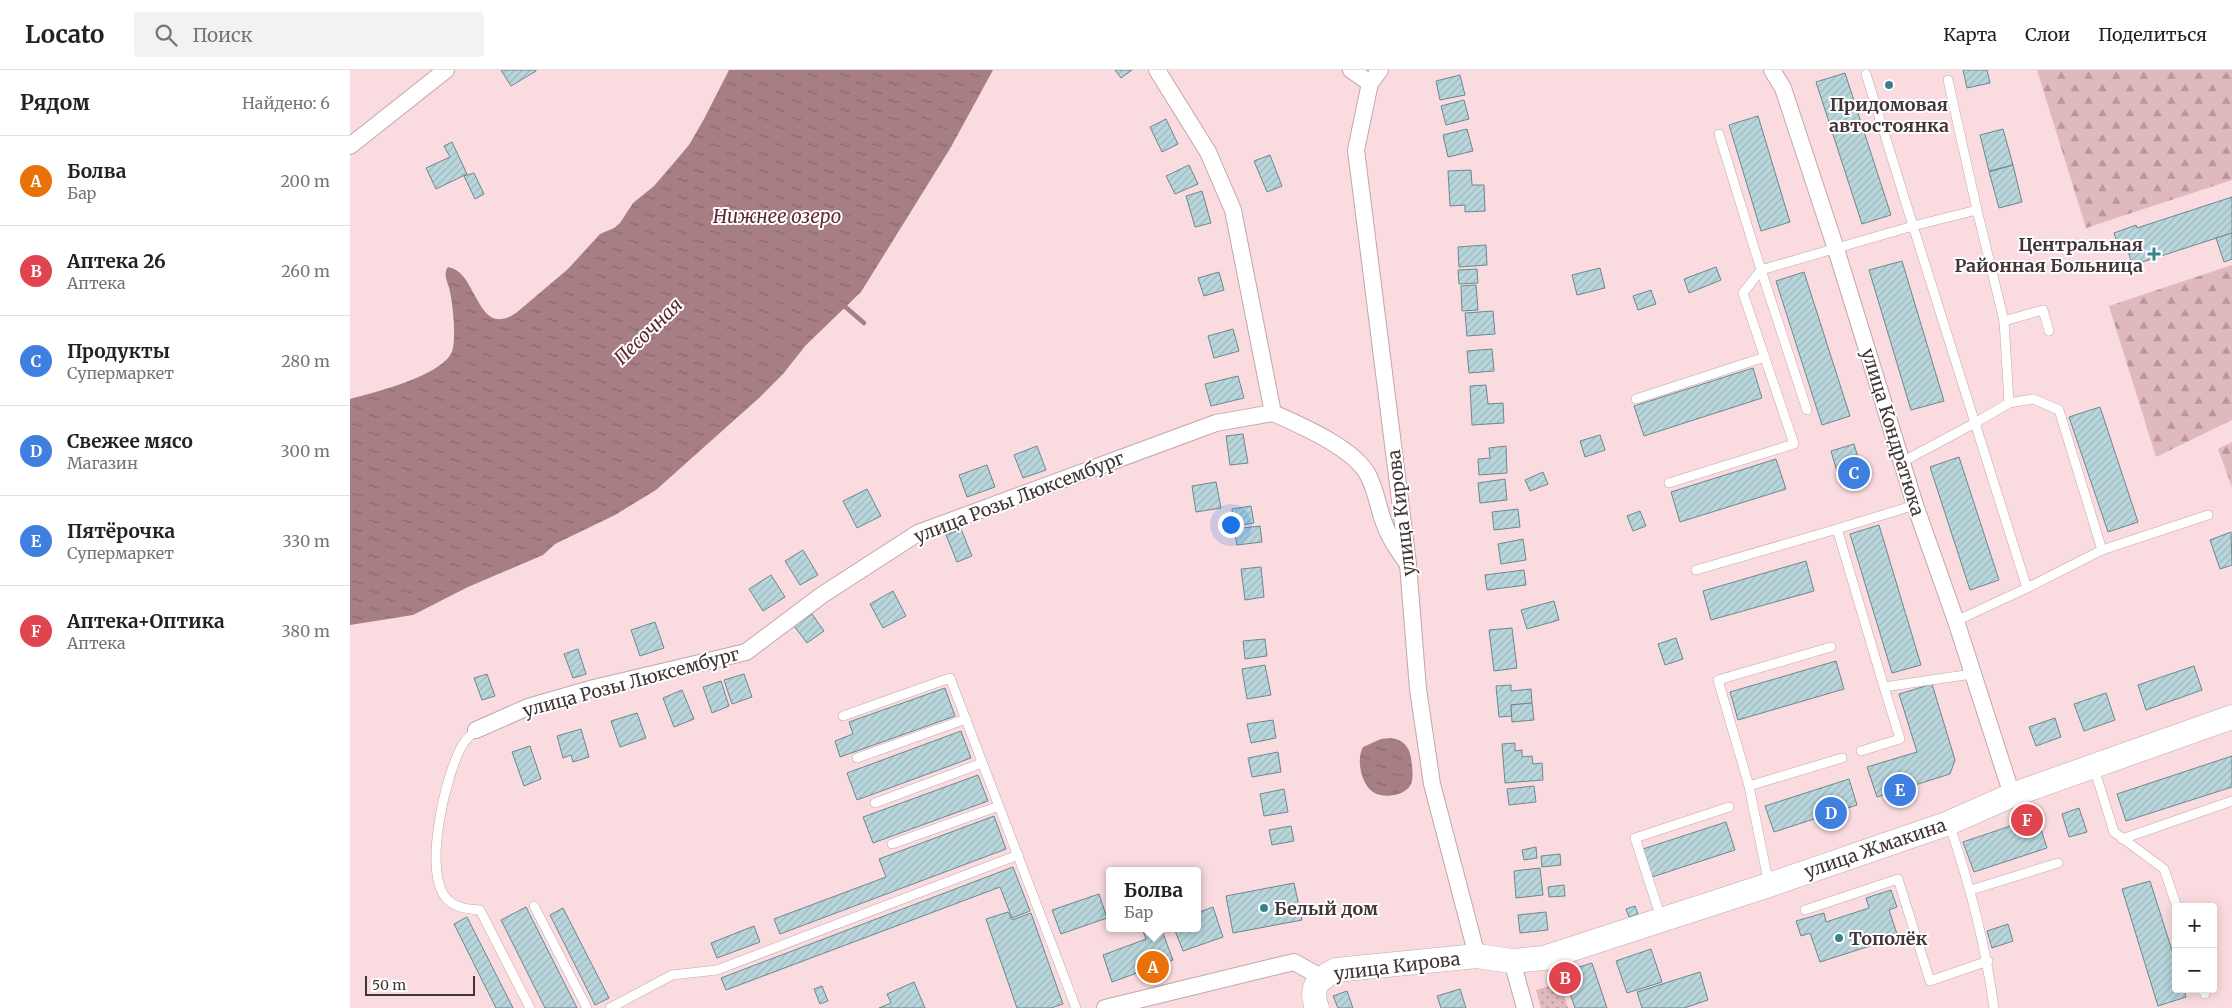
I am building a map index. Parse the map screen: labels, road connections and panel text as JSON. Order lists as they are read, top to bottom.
{
  "streets": {
    "street": [
      "улица Кондратюка",
      "улица Розы Люксембург",
      "улица Кирова",
      "улица Жмакина"
    ]
  },
  "crossings": [
    ["улица Кондратюка", "улица Жмакина"],
    ["улица Кирова", "улица Жмакина"]
  ],
  "water": ["Нижнее озеро", "Песочная"],
  "places": {
    "other": ["Придомовая автостоянка", "Белый дом", "Тополёк"],
    "health": ["Центральная Районная Больница"]
  },
  "scale_bar": "50 m",
  "page": {
    "header": "Locato",
    "search": "Поиск",
    "nav": ["Карта", "Слои", "Поделиться"],
    "heading": ["Рядом", "Найдено: 6"],
    "list": [
      {
        "mark": "A",
        "name": "Болва",
        "note": "Бар",
        "value": "200 m"
      },
      {
        "mark": "B",
        "name": "Аптека 26",
        "note": "Аптека",
        "value": "260 m"
      },
      {
        "mark": "C",
        "name": "Продукты",
        "note": "Супермаркет",
        "value": "280 m"
      },
      {
        "mark": "D",
        "name": "Свежее мясо",
        "note": "Магазин",
        "value": "300 m"
      },
      {
        "mark": "E",
        "name": "Пятёрочка",
        "note": "Супермаркет",
        "value": "330 m"
      },
      {
        "mark": "F",
        "name": "Аптека+Оптика",
        "note": "Аптека",
        "value": "380 m"
      }
    ],
    "pins": [
      "C",
      "E",
      "D",
      "F",
      "A",
      "B"
    ],
    "popup": ["Болва", "Бар"],
    "map_buttons": ["+", "−"],
    "scale": "50 m"
  }
}
